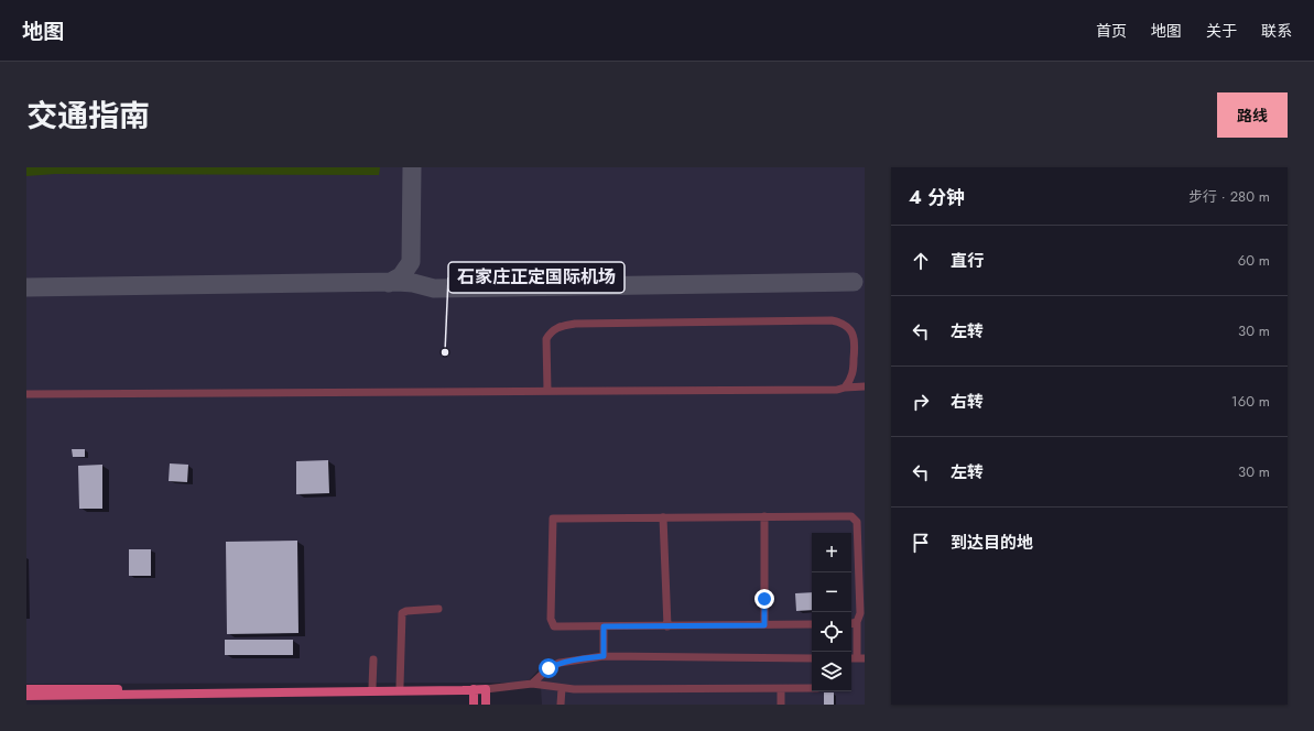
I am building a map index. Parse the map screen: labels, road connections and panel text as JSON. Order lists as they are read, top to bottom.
{
  "places": ["石家庄正定国际机场"],
  "page": {
    "header": "地图",
    "nav": [
      "首页",
      "地图",
      "关于",
      "联系"
    ],
    "title": "交通指南",
    "buttons": "路线",
    "heading": ["4 分钟", "步行 · 280 m"],
    "list": [
      ["直行", "60 m"],
      ["左转", "30 m"],
      ["右转", "160 m"],
      ["左转", "30 m"],
      "到达目的地"
    ],
    "map_buttons": ["+", "−"]
  }
}
